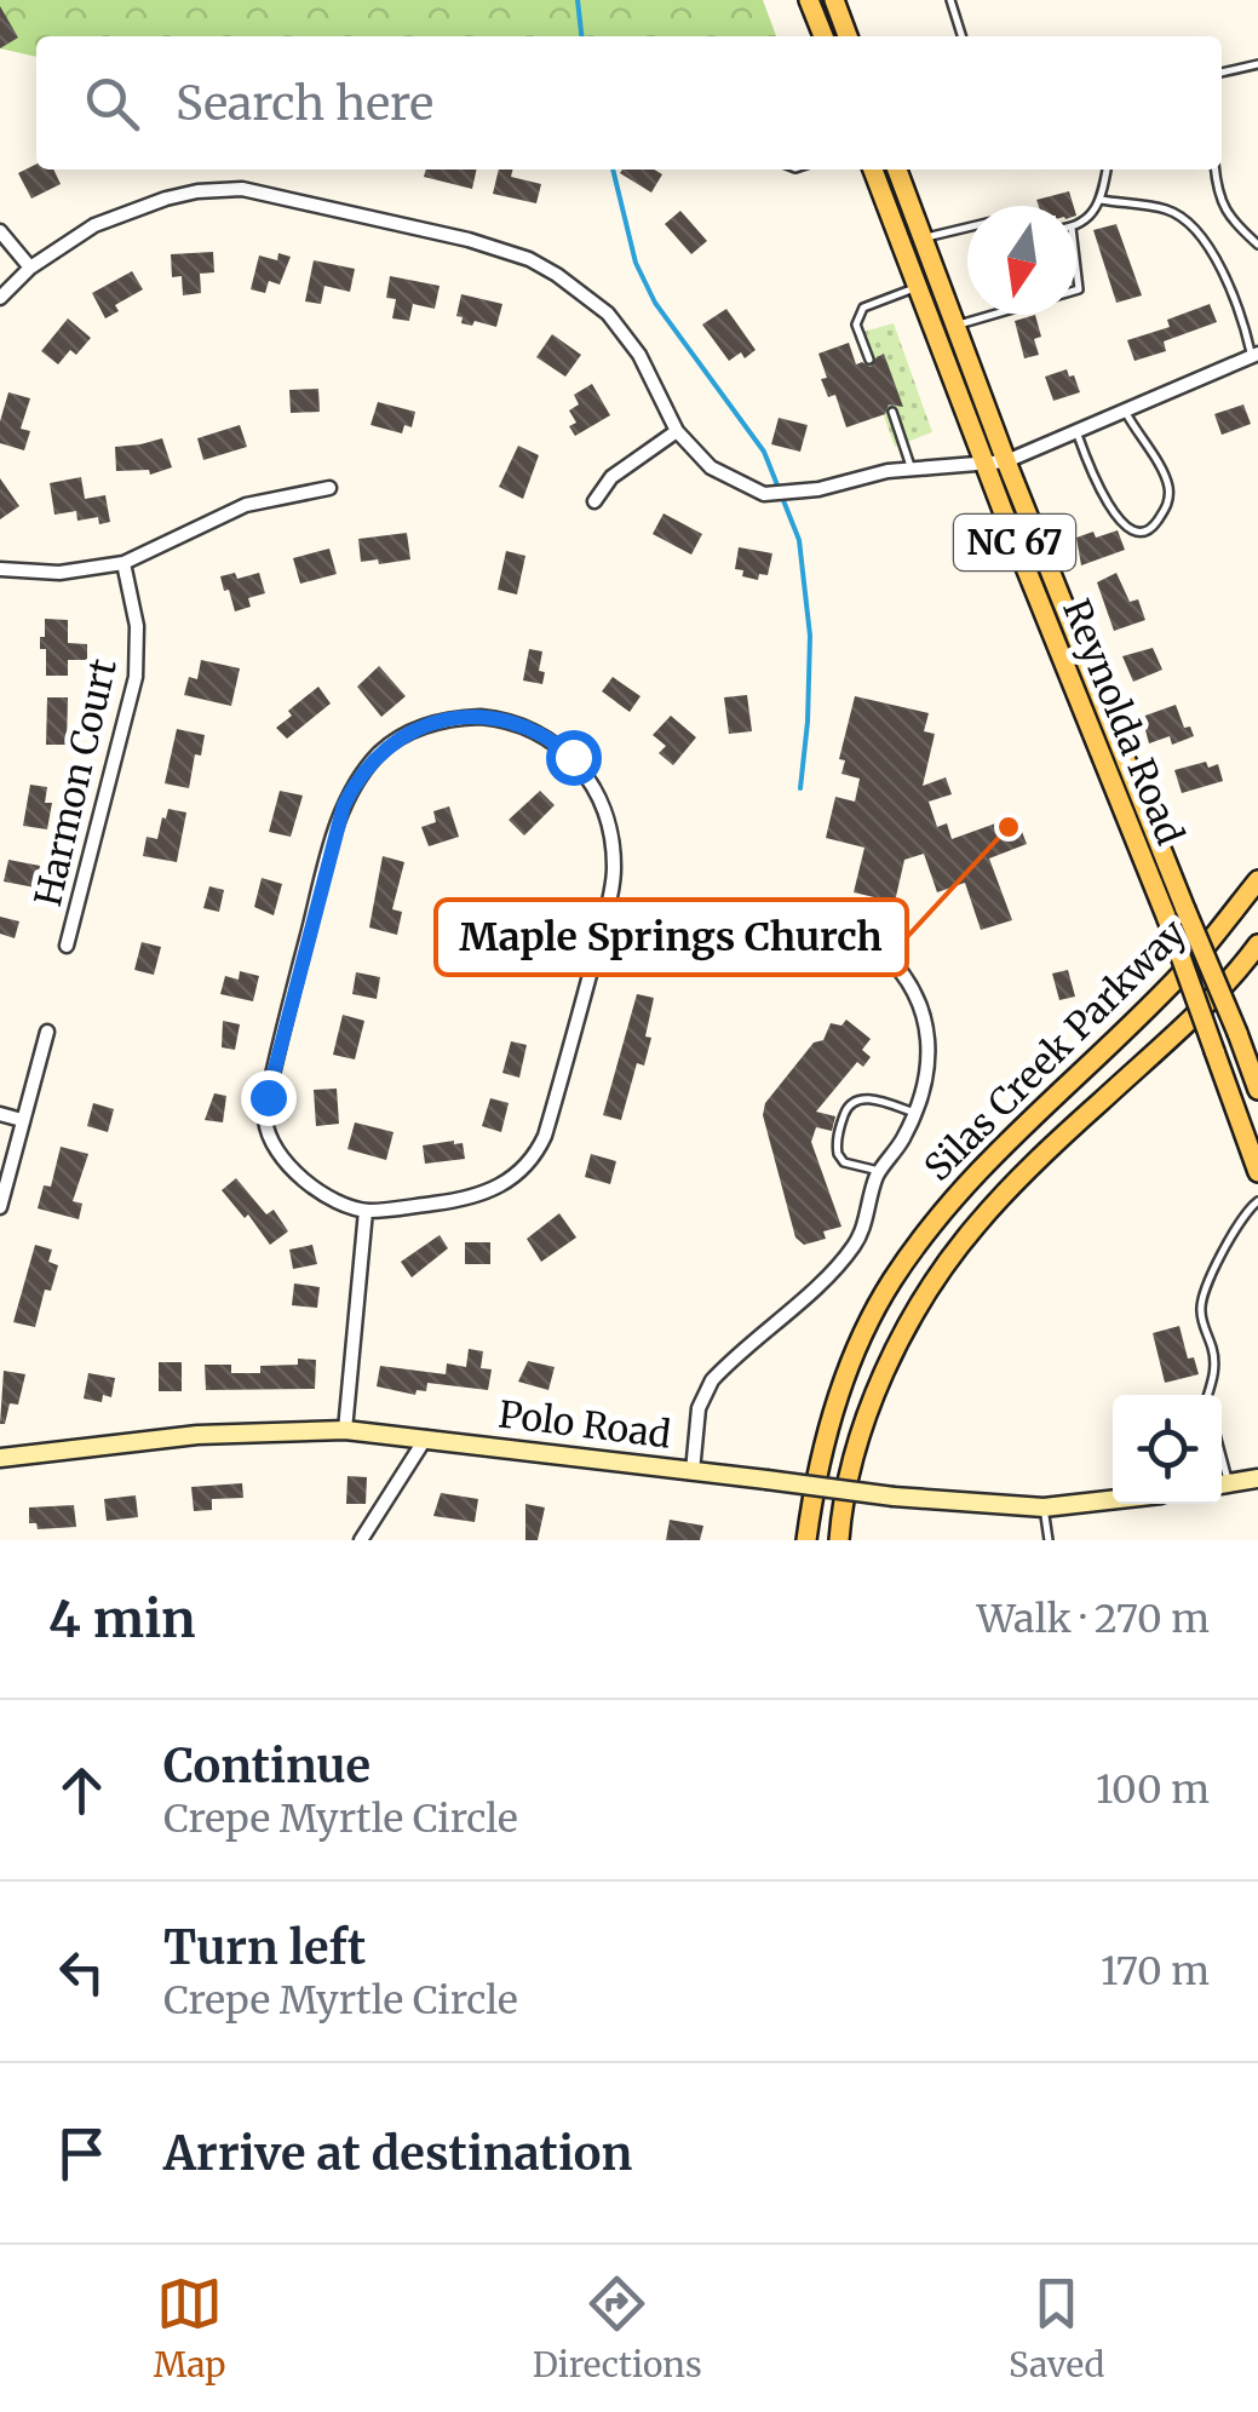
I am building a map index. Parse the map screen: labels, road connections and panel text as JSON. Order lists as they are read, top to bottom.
{
  "streets": {
    "main road": [
      "NC 67",
      "Reynolda Road",
      "Silas Creek Parkway",
      "Polo Road"
    ],
    "street": ["Harmon Court"]
  },
  "places": ["Maple Springs Church"],
  "north": "bottom",
  "page": {
    "search": "Search here",
    "heading": ["4 min", "Walk · 270 m"],
    "list": [
      ["Continue", "Crepe Myrtle Circle", "100 m"],
      ["Turn left", "Crepe Myrtle Circle", "170 m"],
      "Arrive at destination"
    ],
    "nav": ["Map", "Directions", "Saved"]
  }
}
